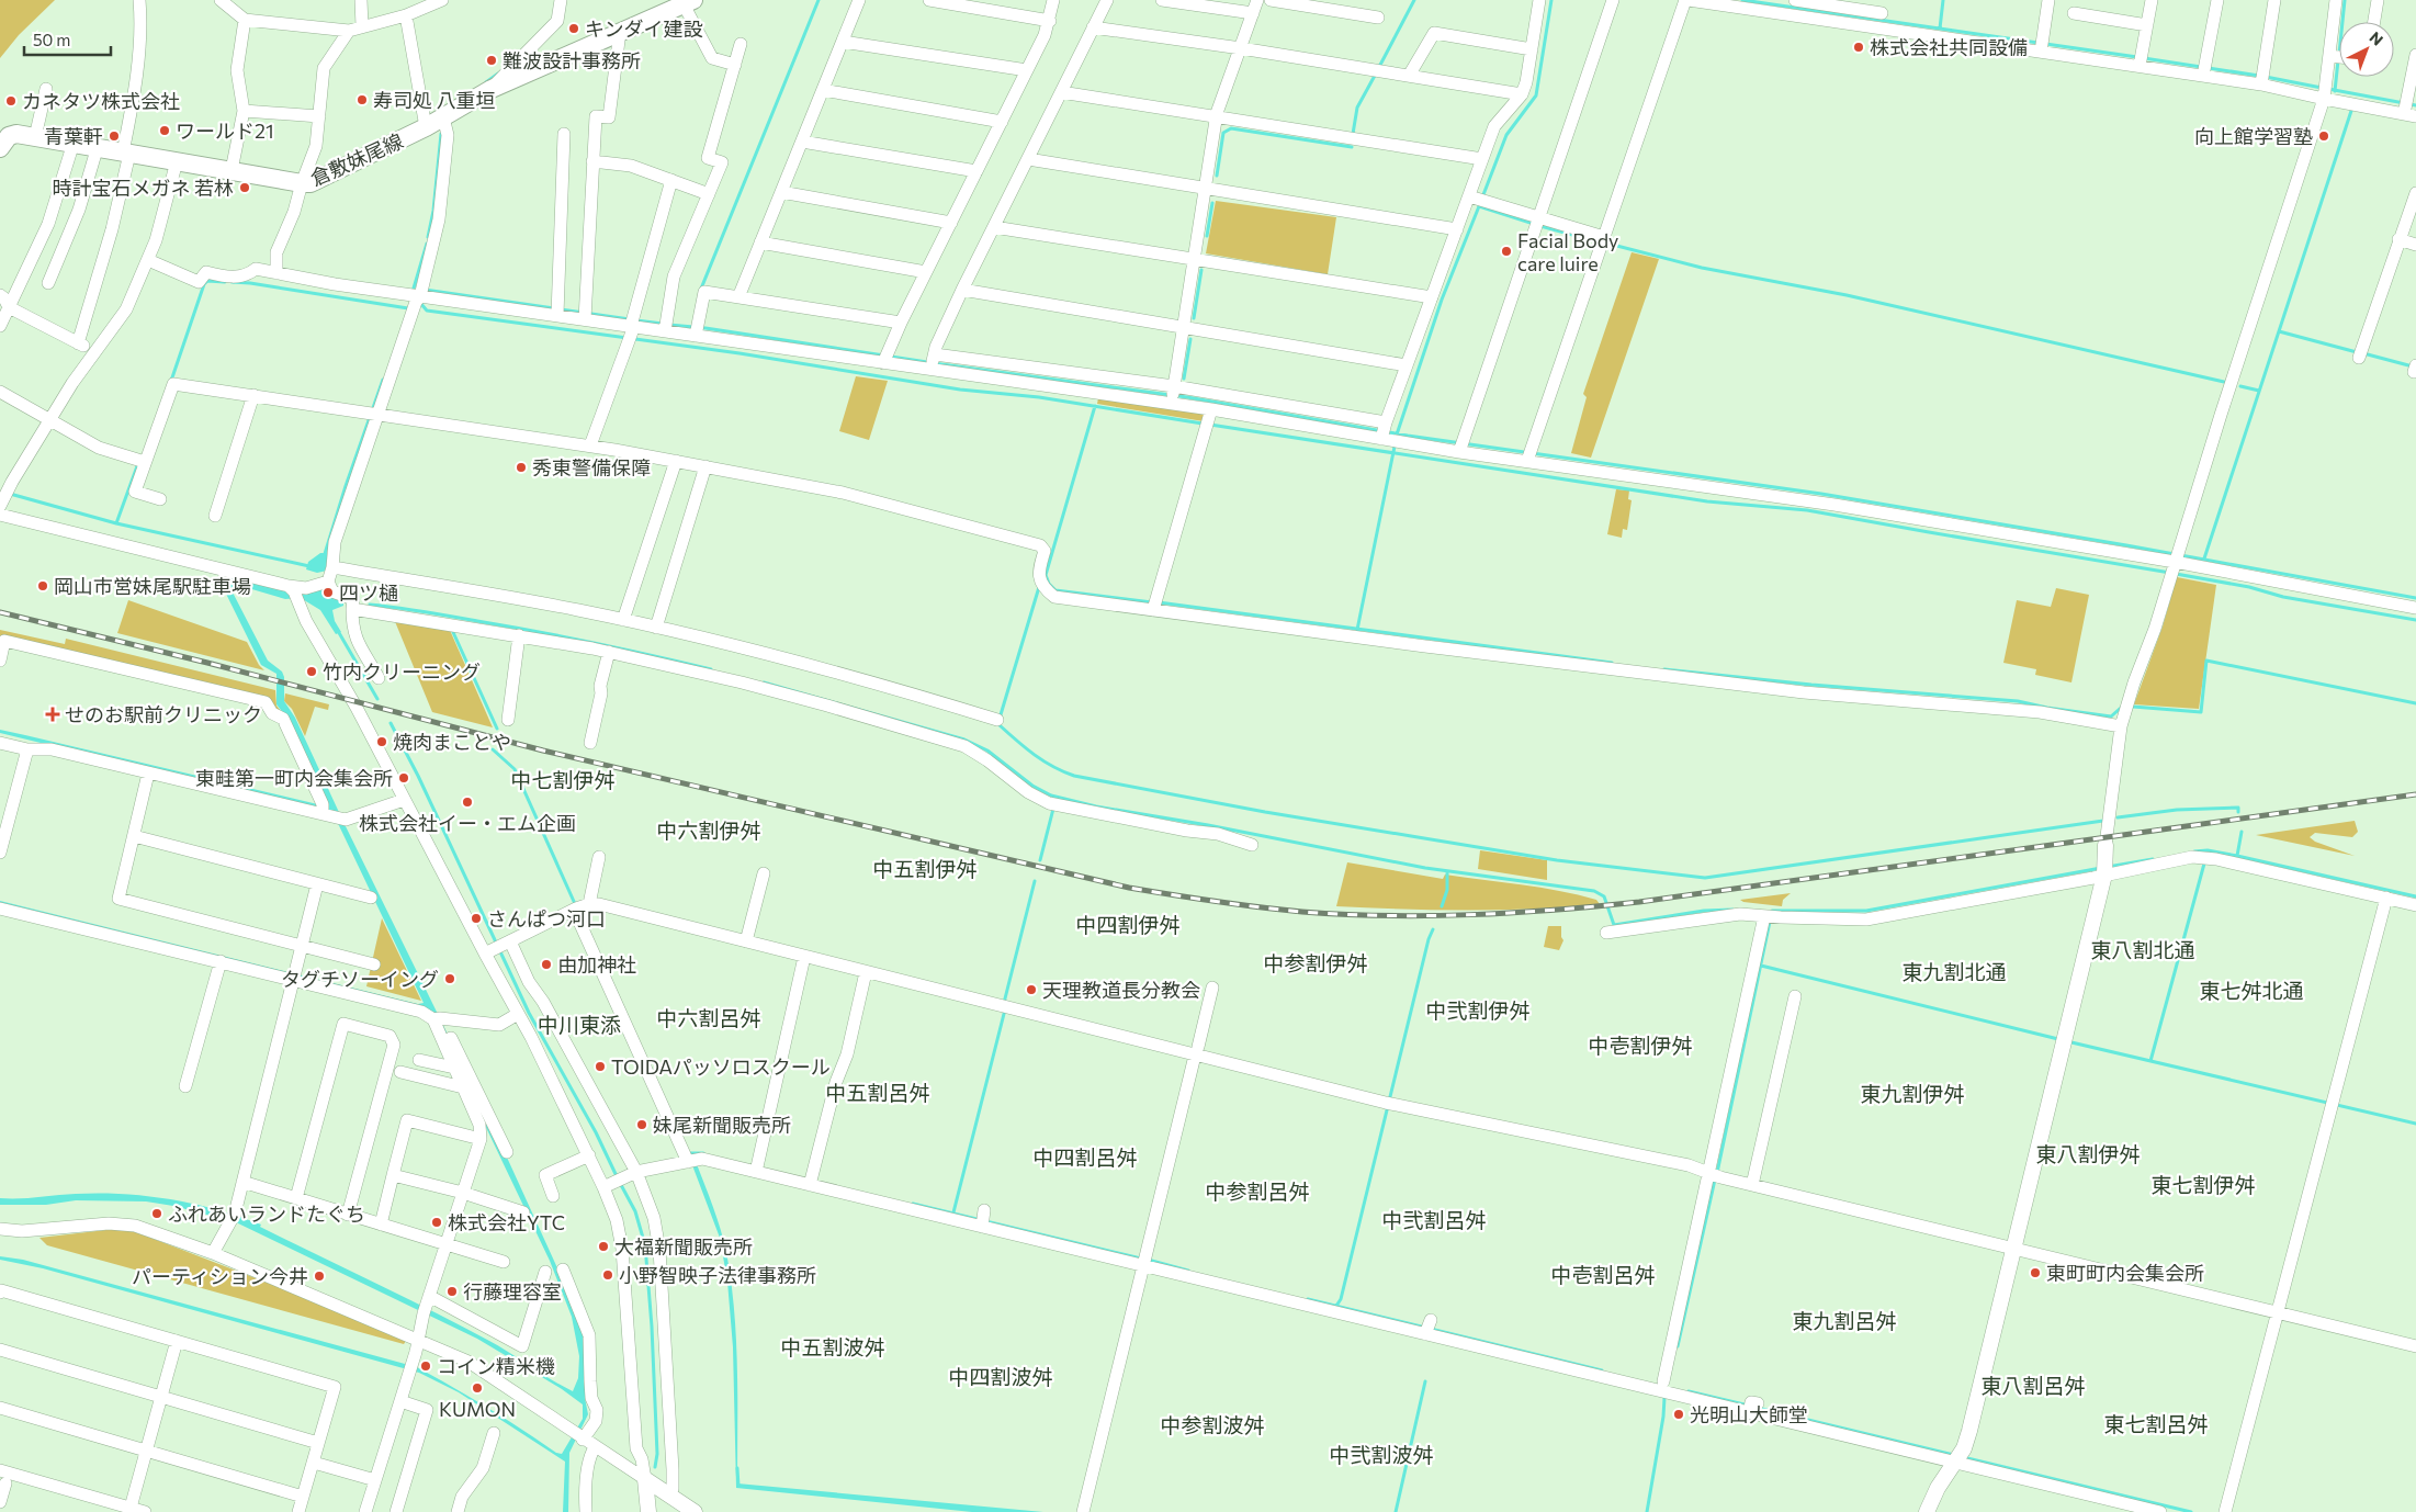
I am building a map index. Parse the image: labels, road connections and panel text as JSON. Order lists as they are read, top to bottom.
{
  "streets": {
    "main road": ["倉敷妹尾線"]
  },
  "districts": [
    "中七割伊舛",
    "中六割伊舛",
    "中五割伊舛",
    "中四割伊舛",
    "東八割北通",
    "中参割伊舛",
    "東九割北通",
    "東七舛北通",
    "中弐割伊舛",
    "中六割呂舛",
    "中川東添",
    "中壱割伊舛",
    "中五割呂舛",
    "東九割伊舛",
    "東八割伊舛",
    "中四割呂舛",
    "東七割伊舛",
    "中参割呂舛",
    "中弐割呂舛",
    "中壱割呂舛",
    "東九割呂舛",
    "中五割波舛",
    "中四割波舛",
    "東八割呂舛",
    "東七割呂舛",
    "中参割波舛",
    "中弐割波舛"
  ],
  "places": {
    "other": [
      "キンダイ建設",
      "株式会社共同設備",
      "難波設計事務所",
      "寿司処 八重垣",
      "カネタツ株式会社",
      "ワールド21",
      "青葉軒",
      "向上館学習塾",
      "時計宝石メガネ 若林",
      "Facial Body care luire",
      "秀東警備保障",
      "岡山市営妹尾駅駐車場",
      "四ツ樋",
      "竹内クリーニング",
      "焼肉まことや",
      "東畦第一町内会集会所",
      "株式会社イー・エム企画",
      "さんぱつ河口",
      "由加神社",
      "タグチソーイング",
      "天理教道長分教会",
      "TOIDAパッソロスクール",
      "妹尾新聞販売所",
      "ふれあいランドたぐち",
      "株式会社YTC",
      "大福新聞販売所",
      "東町町内会集会所",
      "小野智映子法律事務所",
      "パーティション今井",
      "行藤理容室",
      "コイン精米機",
      "KUMON",
      "光明山大師堂"
    ],
    "health": ["せのお駅前クリニック"]
  },
  "scale_bar": "50 m",
  "north": "top right"
}
